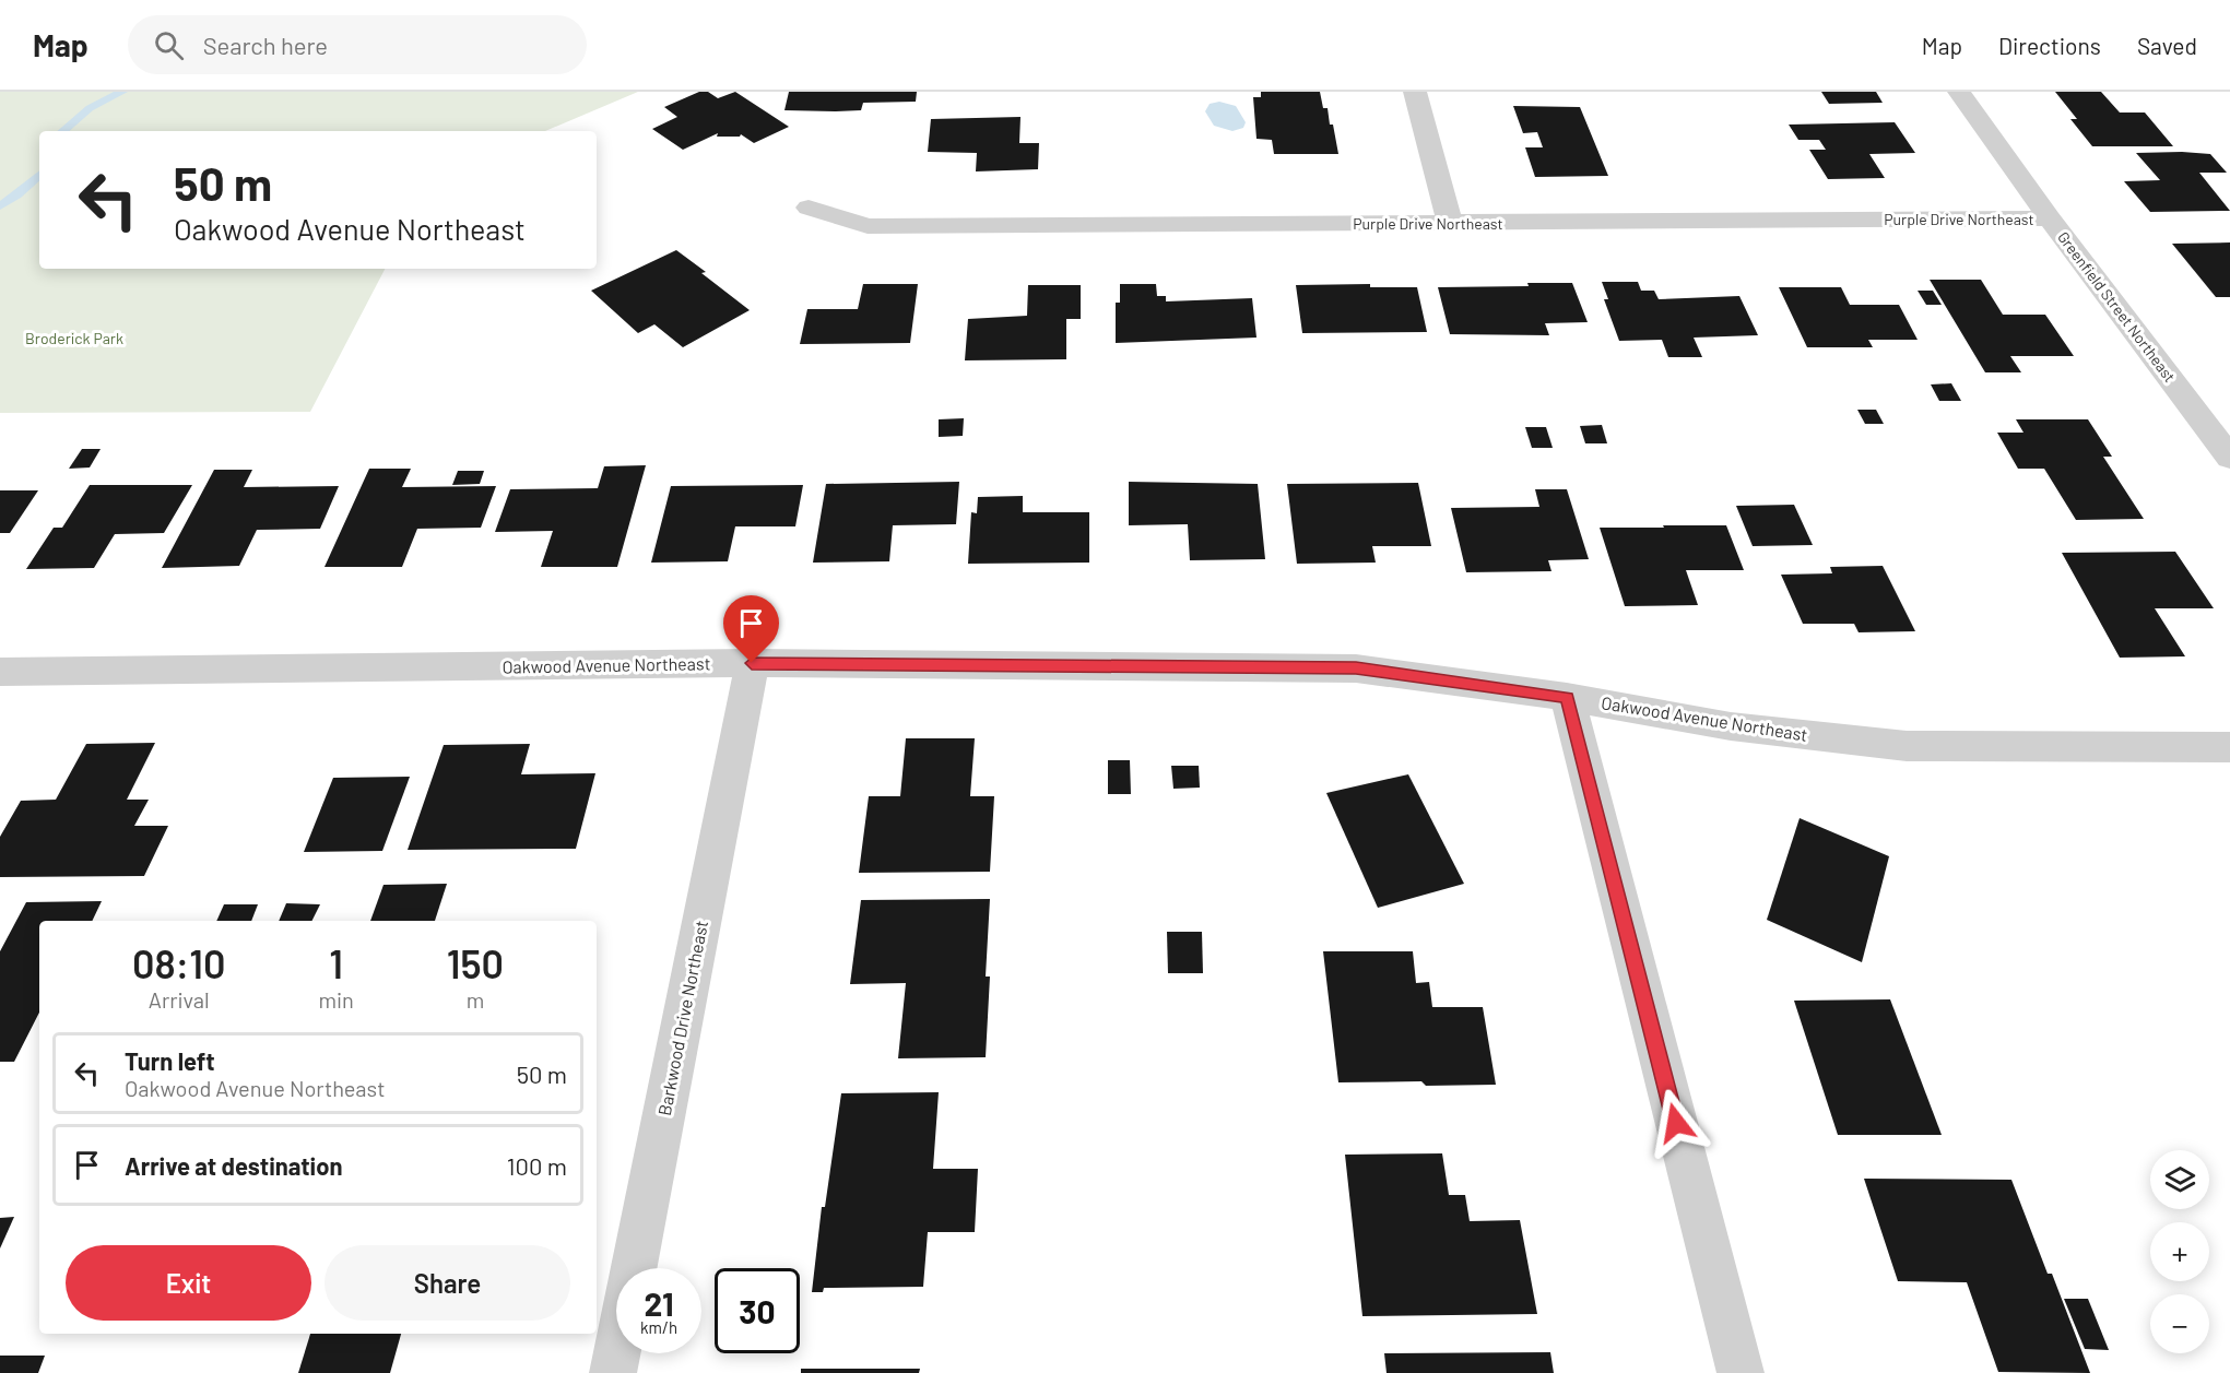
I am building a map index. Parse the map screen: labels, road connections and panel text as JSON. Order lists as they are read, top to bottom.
{
  "streets": {
    "street": [
      "Purple Drive Northeast",
      "Greenfield Street Northeast",
      "Oakwood Avenue Northeast",
      "Barkwood Drive Northeast"
    ]
  },
  "crossings": [
    ["Purple Drive Northeast", "Greenfield Street Northeast"],
    ["Oakwood Avenue Northeast", "Barkwood Drive Northeast"]
  ],
  "parks": ["Broderick Park"],
  "page": {
    "header": "Map",
    "search": "Search here",
    "nav": ["Map", "Directions", "Saved"],
    "turn": ["50 m", "Oakwood Avenue Northeast"],
    "eta": [
      "08:10",
      "Arrival",
      "1",
      "min",
      "150",
      "m"
    ],
    "list": [
      {
        "name": "Turn left",
        "note": "Oakwood Avenue Northeast",
        "value": "50 m"
      },
      {
        "name": "Arrive at destination",
        "value": "100 m"
      }
    ],
    "map_buttons": ["+", "−"],
    "buttons": ["Exit", "Share"],
    "speed": "21 km/h",
    "limit": "30"
  }
}
